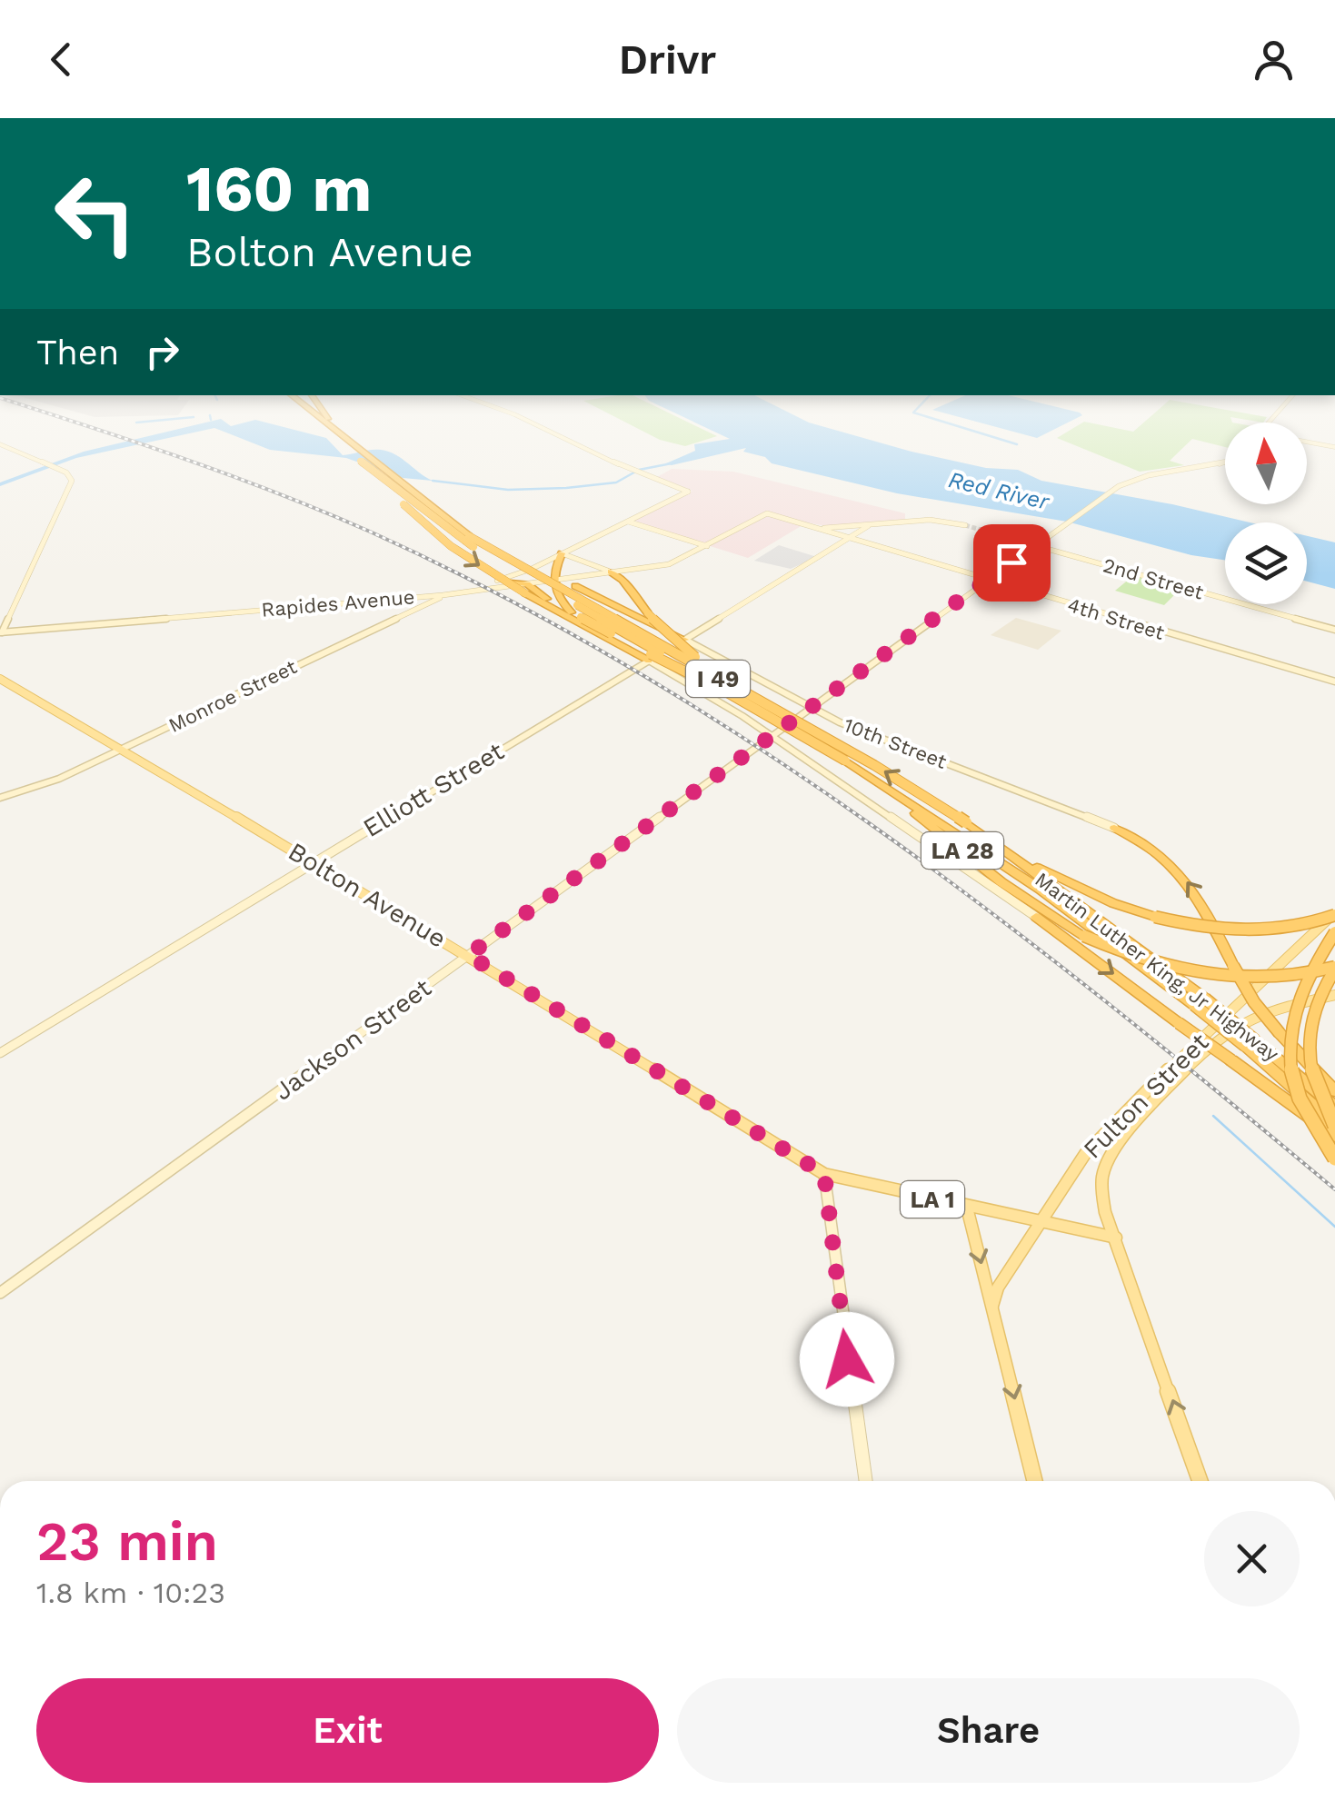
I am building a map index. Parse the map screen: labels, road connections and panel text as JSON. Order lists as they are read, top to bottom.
{
  "streets": {
    "highway": ["I 49", "LA 28", "Martin Luther King, Jr Highway"],
    "main road": [
      "2nd Street",
      "Rapides Avenue",
      "4th Street",
      "Monroe Street",
      "10th Street",
      "Elliott Street",
      "Bolton Avenue",
      "Jackson Street",
      "Fulton Street",
      "LA 1"
    ]
  },
  "crossings": [
    ["2nd Street", "Jackson Street"],
    ["Rapides Avenue", "4th Street"],
    ["Rapides Avenue", "Monroe Street"],
    ["4th Street", "Elliott Street"],
    ["4th Street", "Jackson Street"],
    ["Monroe Street", "Bolton Avenue"],
    ["10th Street", "Elliott Street"],
    ["10th Street", "Jackson Street"],
    ["Elliott Street", "Bolton Avenue"],
    ["Elliott Street", "Martin Luther King, Jr Highway"],
    ["LA 28", "Martin Luther King, Jr Highway"],
    ["LA 28", "Fulton Street"],
    ["Bolton Avenue", "Jackson Street"],
    ["Bolton Avenue", "LA 1"],
    ["Fulton Street", "LA 1"]
  ],
  "water": ["Red River"],
  "north": "top",
  "page": {
    "header": "Drivr",
    "turn": ["160 m", "Bolton Avenue"],
    "then": "Then",
    "heading": ["23 min", "1.8 km · 10:23"],
    "buttons": ["Exit", "Share"]
  }
}
